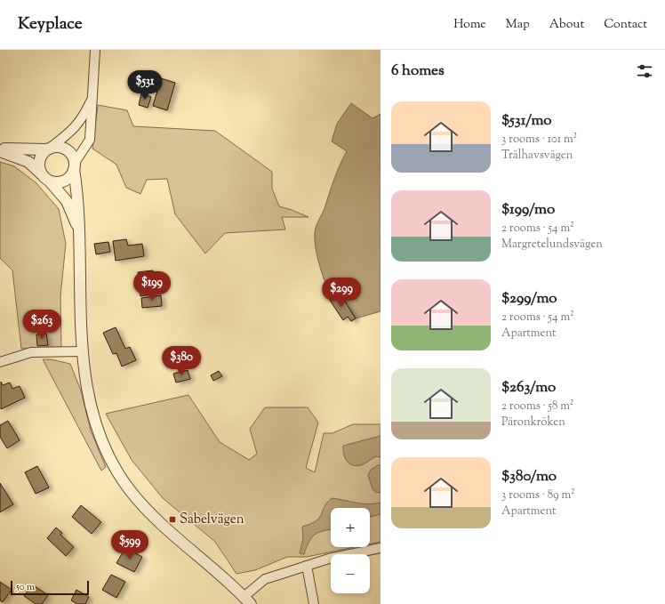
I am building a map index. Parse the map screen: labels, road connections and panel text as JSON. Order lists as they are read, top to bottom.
{
  "places": {
    "transit": ["Sabelvägen"]
  },
  "scale_bar": "50 m",
  "page": {
    "header": "Keyplace",
    "nav": [
      "Home",
      "Map",
      "About",
      "Contact"
    ],
    "heading": "6 homes",
    "price": [
      "$531",
      "$199",
      "$299",
      "$263",
      "$380",
      "$599"
    ],
    "list": [
      {
        "name": "$531/mo",
        "note": "3 rooms · 101 m² · Trälhavsvägen"
      },
      {
        "name": "$199/mo",
        "note": "2 rooms · 54 m² · Margretelundsvägen"
      },
      {
        "name": "$299/mo",
        "note": "2 rooms · 54 m² · Apartment"
      },
      {
        "name": "$263/mo",
        "note": "2 rooms · 58 m² · Päronkröken"
      },
      {
        "name": "$380/mo",
        "note": "3 rooms · 89 m² · Apartment"
      }
    ],
    "map_buttons": ["+", "−"],
    "scale": "50 m"
  }
}
